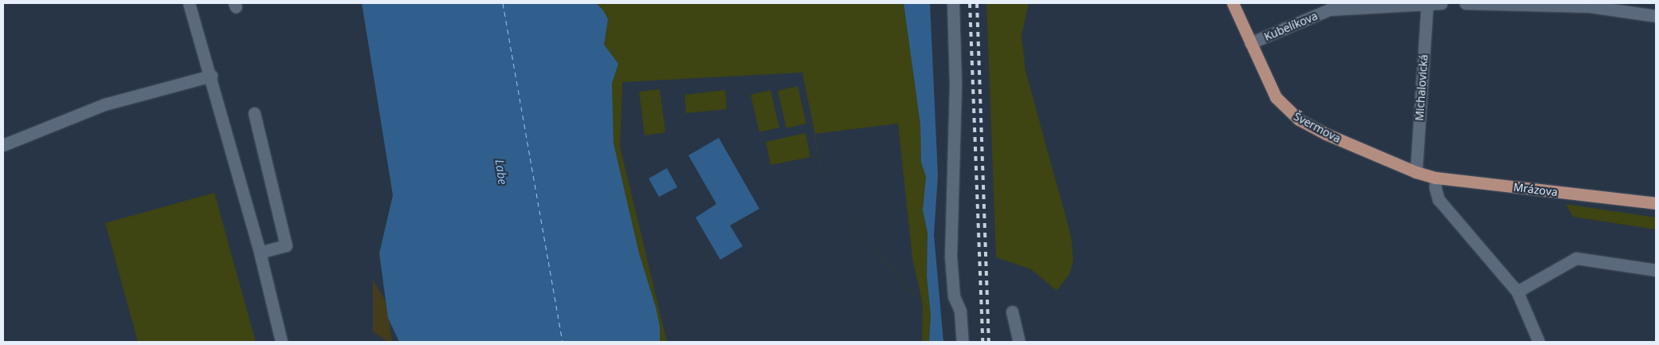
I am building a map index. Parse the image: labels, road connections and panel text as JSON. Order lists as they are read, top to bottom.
{
  "streets": {
    "main road": ["Švermova", "Mrázova"],
    "street": ["Kubelíkova", "Michalovická"]
  },
  "crossings": [
    ["Kubelíkova", "Michalovická"],
    ["Kubelíkova", "Švermova"],
    ["Michalovická", "Švermova"],
    ["Michalovická", "Mrázova"],
    ["Švermova", "Mrázova"]
  ],
  "water": ["Labe"]
}
